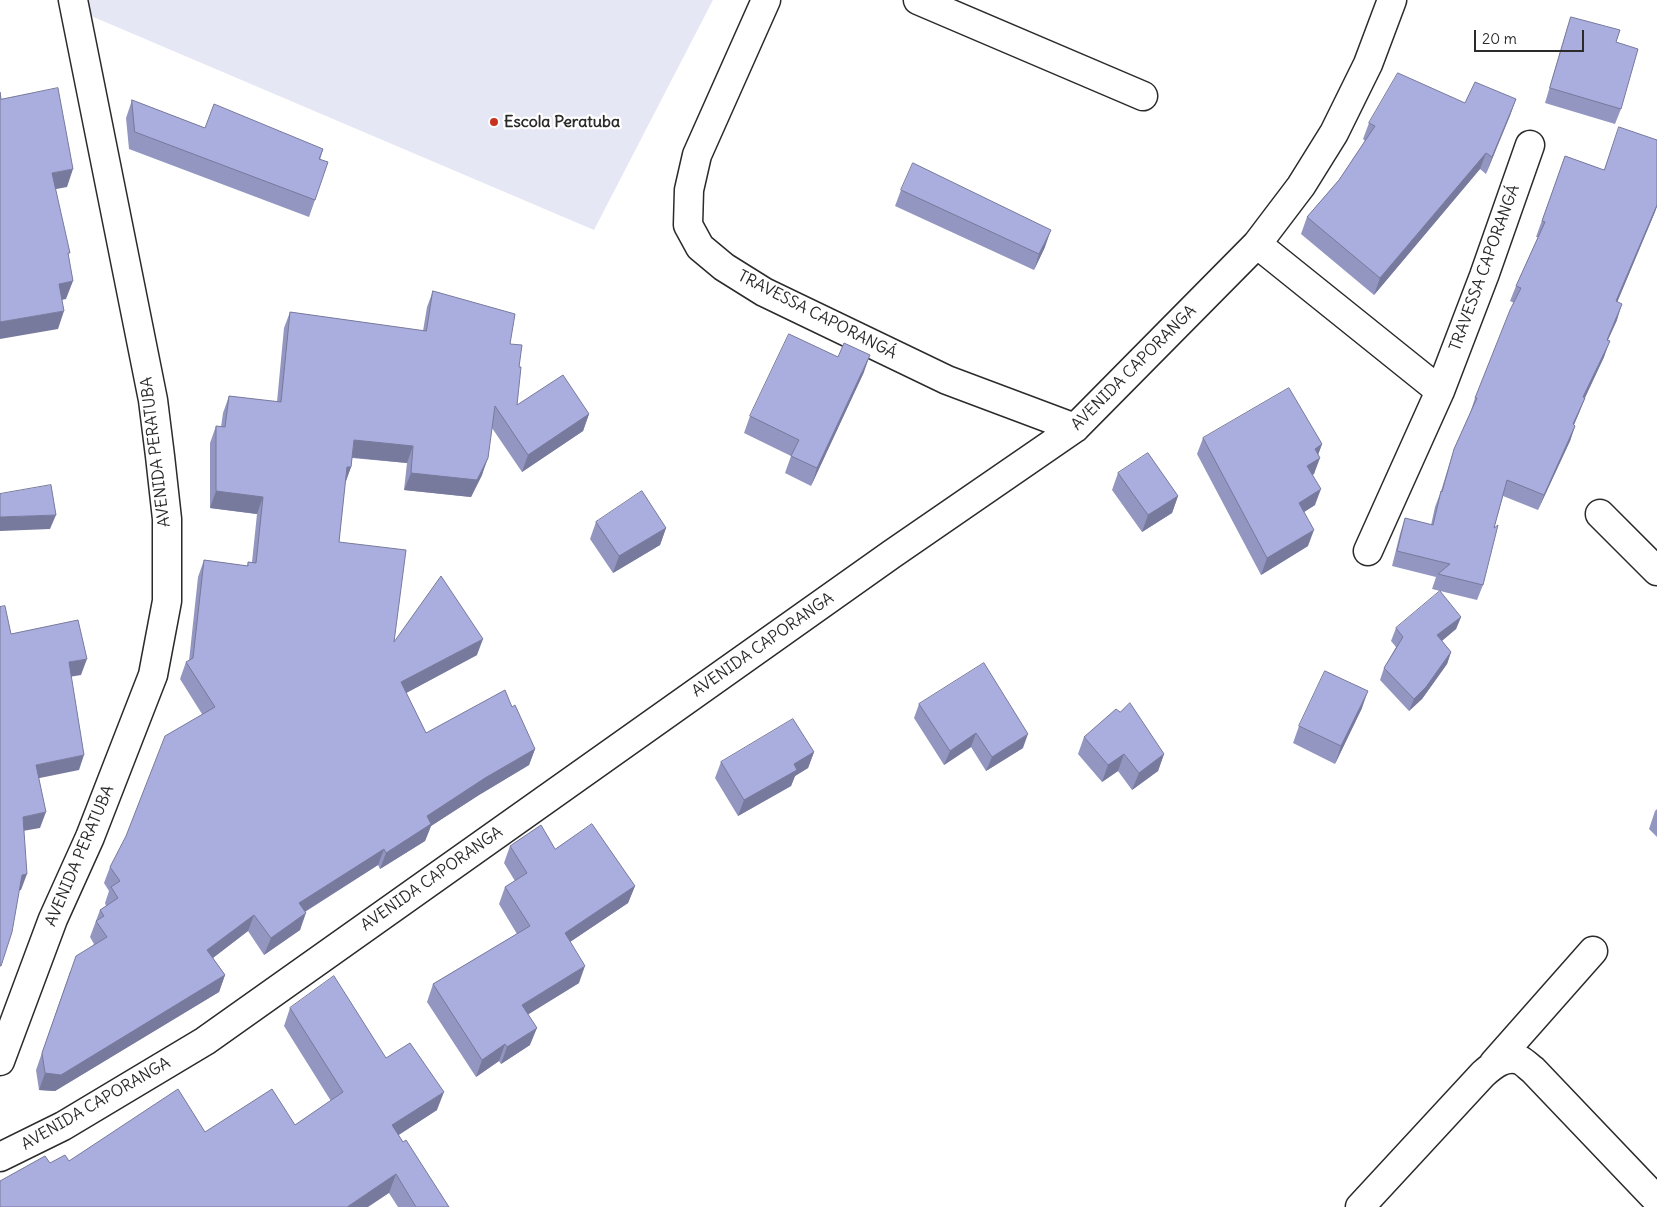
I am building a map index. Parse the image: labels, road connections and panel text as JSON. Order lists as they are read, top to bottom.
{
  "streets": {
    "street": ["TRAVESSA CAPORANGÁ", "AVENIDA CAPORANGA", "AVENIDA PERATUBA"]
  },
  "crossings": [
    ["TRAVESSA CAPORANGÁ", "AVENIDA CAPORANGA"]
  ],
  "places": ["Escola Peratuba"],
  "scale_bar": "20 m"
}
